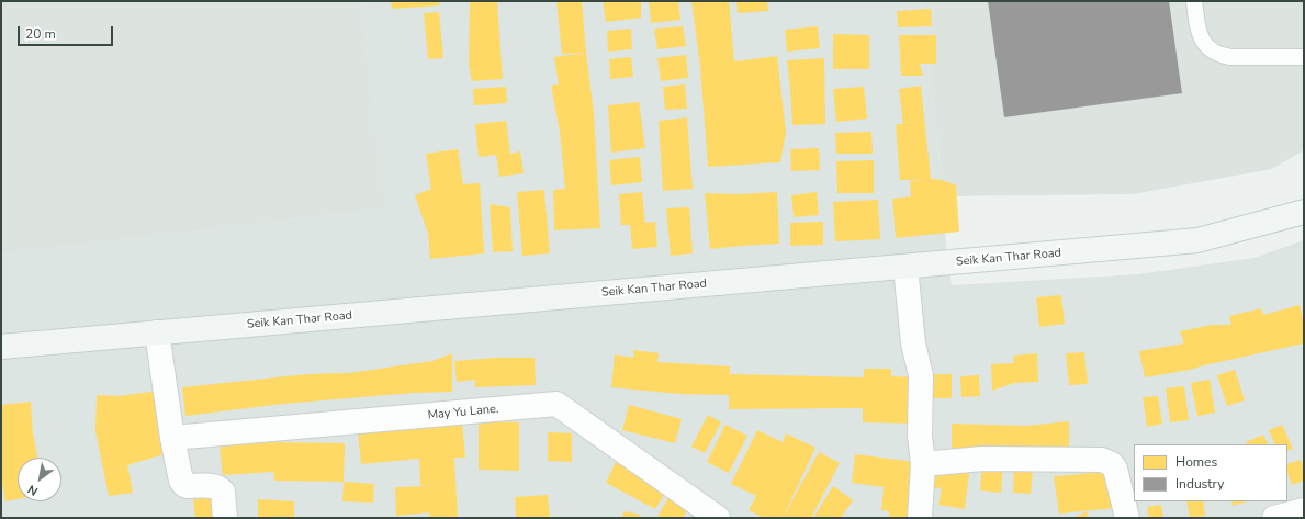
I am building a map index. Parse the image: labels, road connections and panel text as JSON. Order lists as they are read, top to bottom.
{
  "streets": {
    "street": ["Seik Kan Thar Road", "May Yu Lane."]
  },
  "legend": ["Homes", "Industry"],
  "scale_bar": "20 m",
  "north": "bottom left"
}
